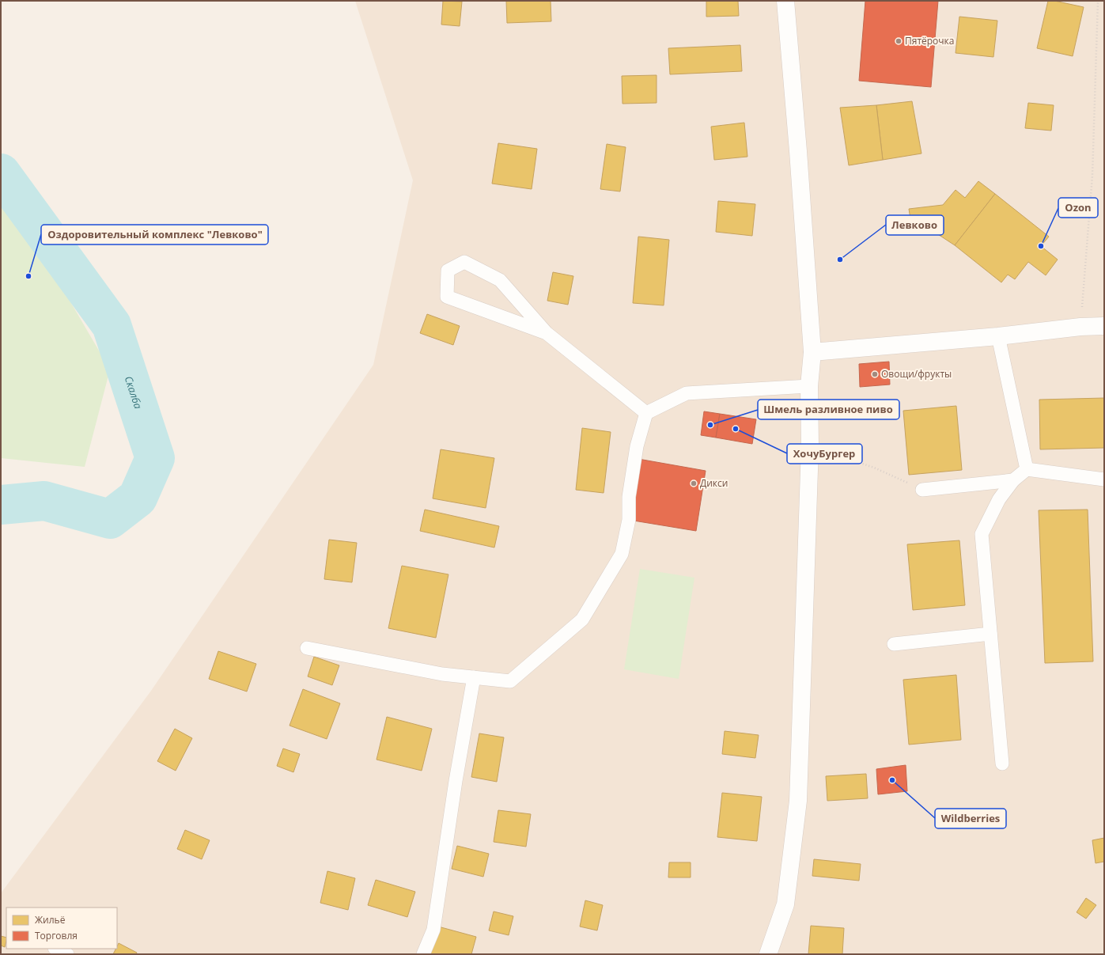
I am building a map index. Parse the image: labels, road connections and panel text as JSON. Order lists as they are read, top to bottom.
{
  "water": ["Скалба"],
  "places": [
    "Пятёрочка",
    "Ozon",
    "Левково",
    "Оздоровительный комплекс \"Левково\"",
    "Овощи/фрукты",
    "Шмель разливное пиво",
    "ХочуБургер",
    "Дикси",
    "Wildberries"
  ],
  "legend": ["Жильё", "Торговля"]
}
